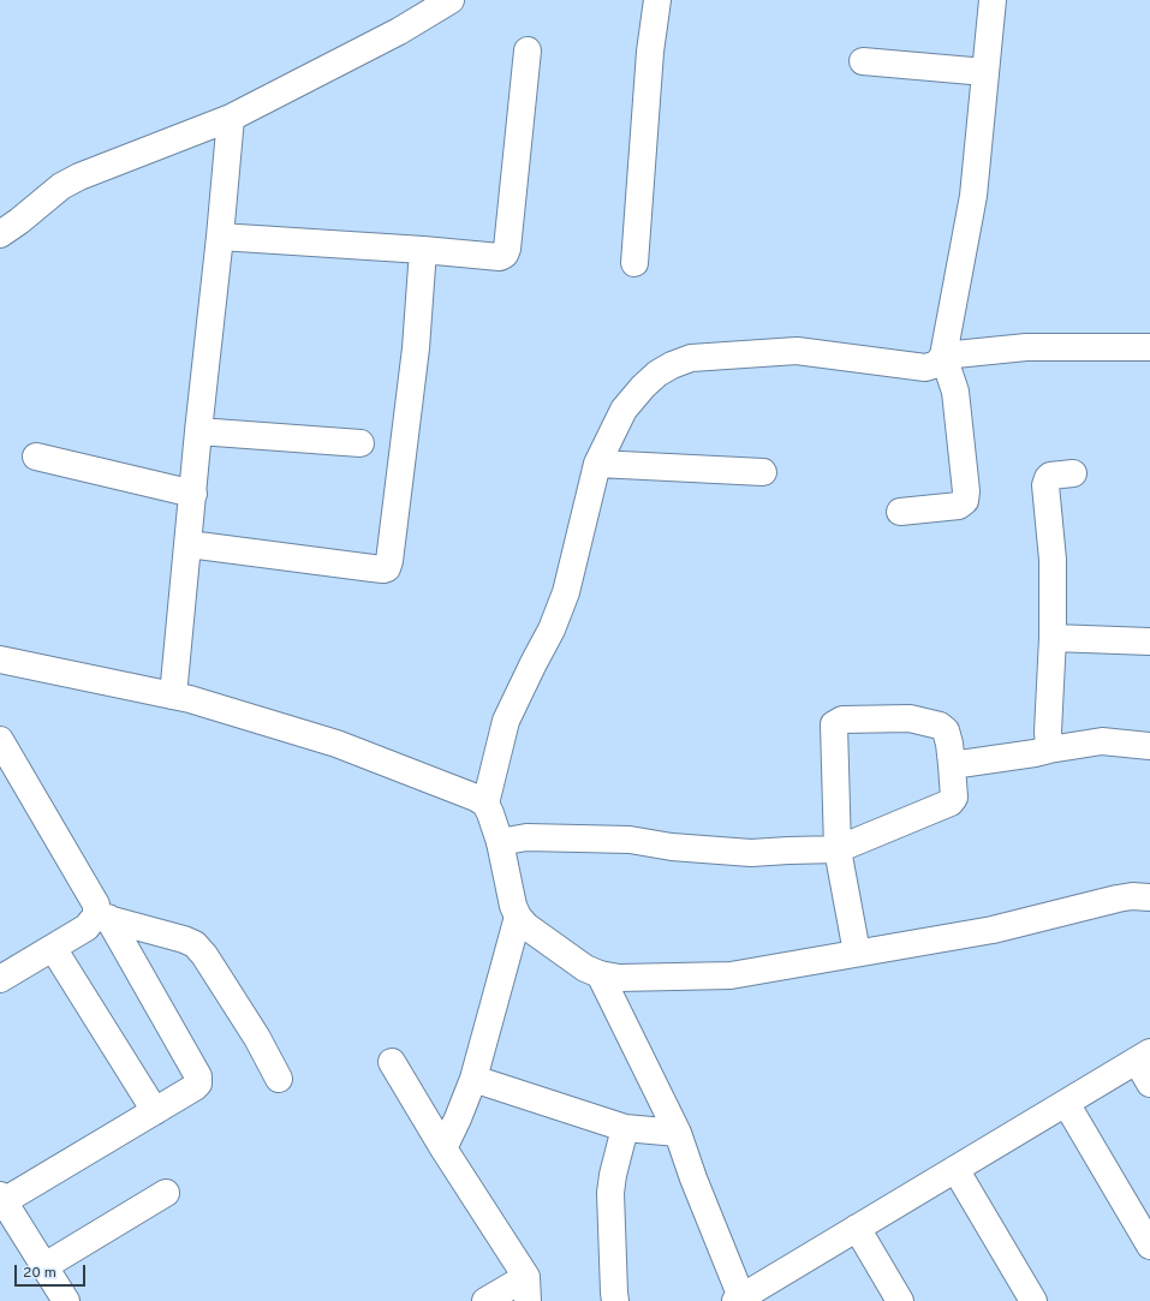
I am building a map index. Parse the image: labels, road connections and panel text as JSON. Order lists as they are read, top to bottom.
{
  "scale_bar": "20 m"
}
